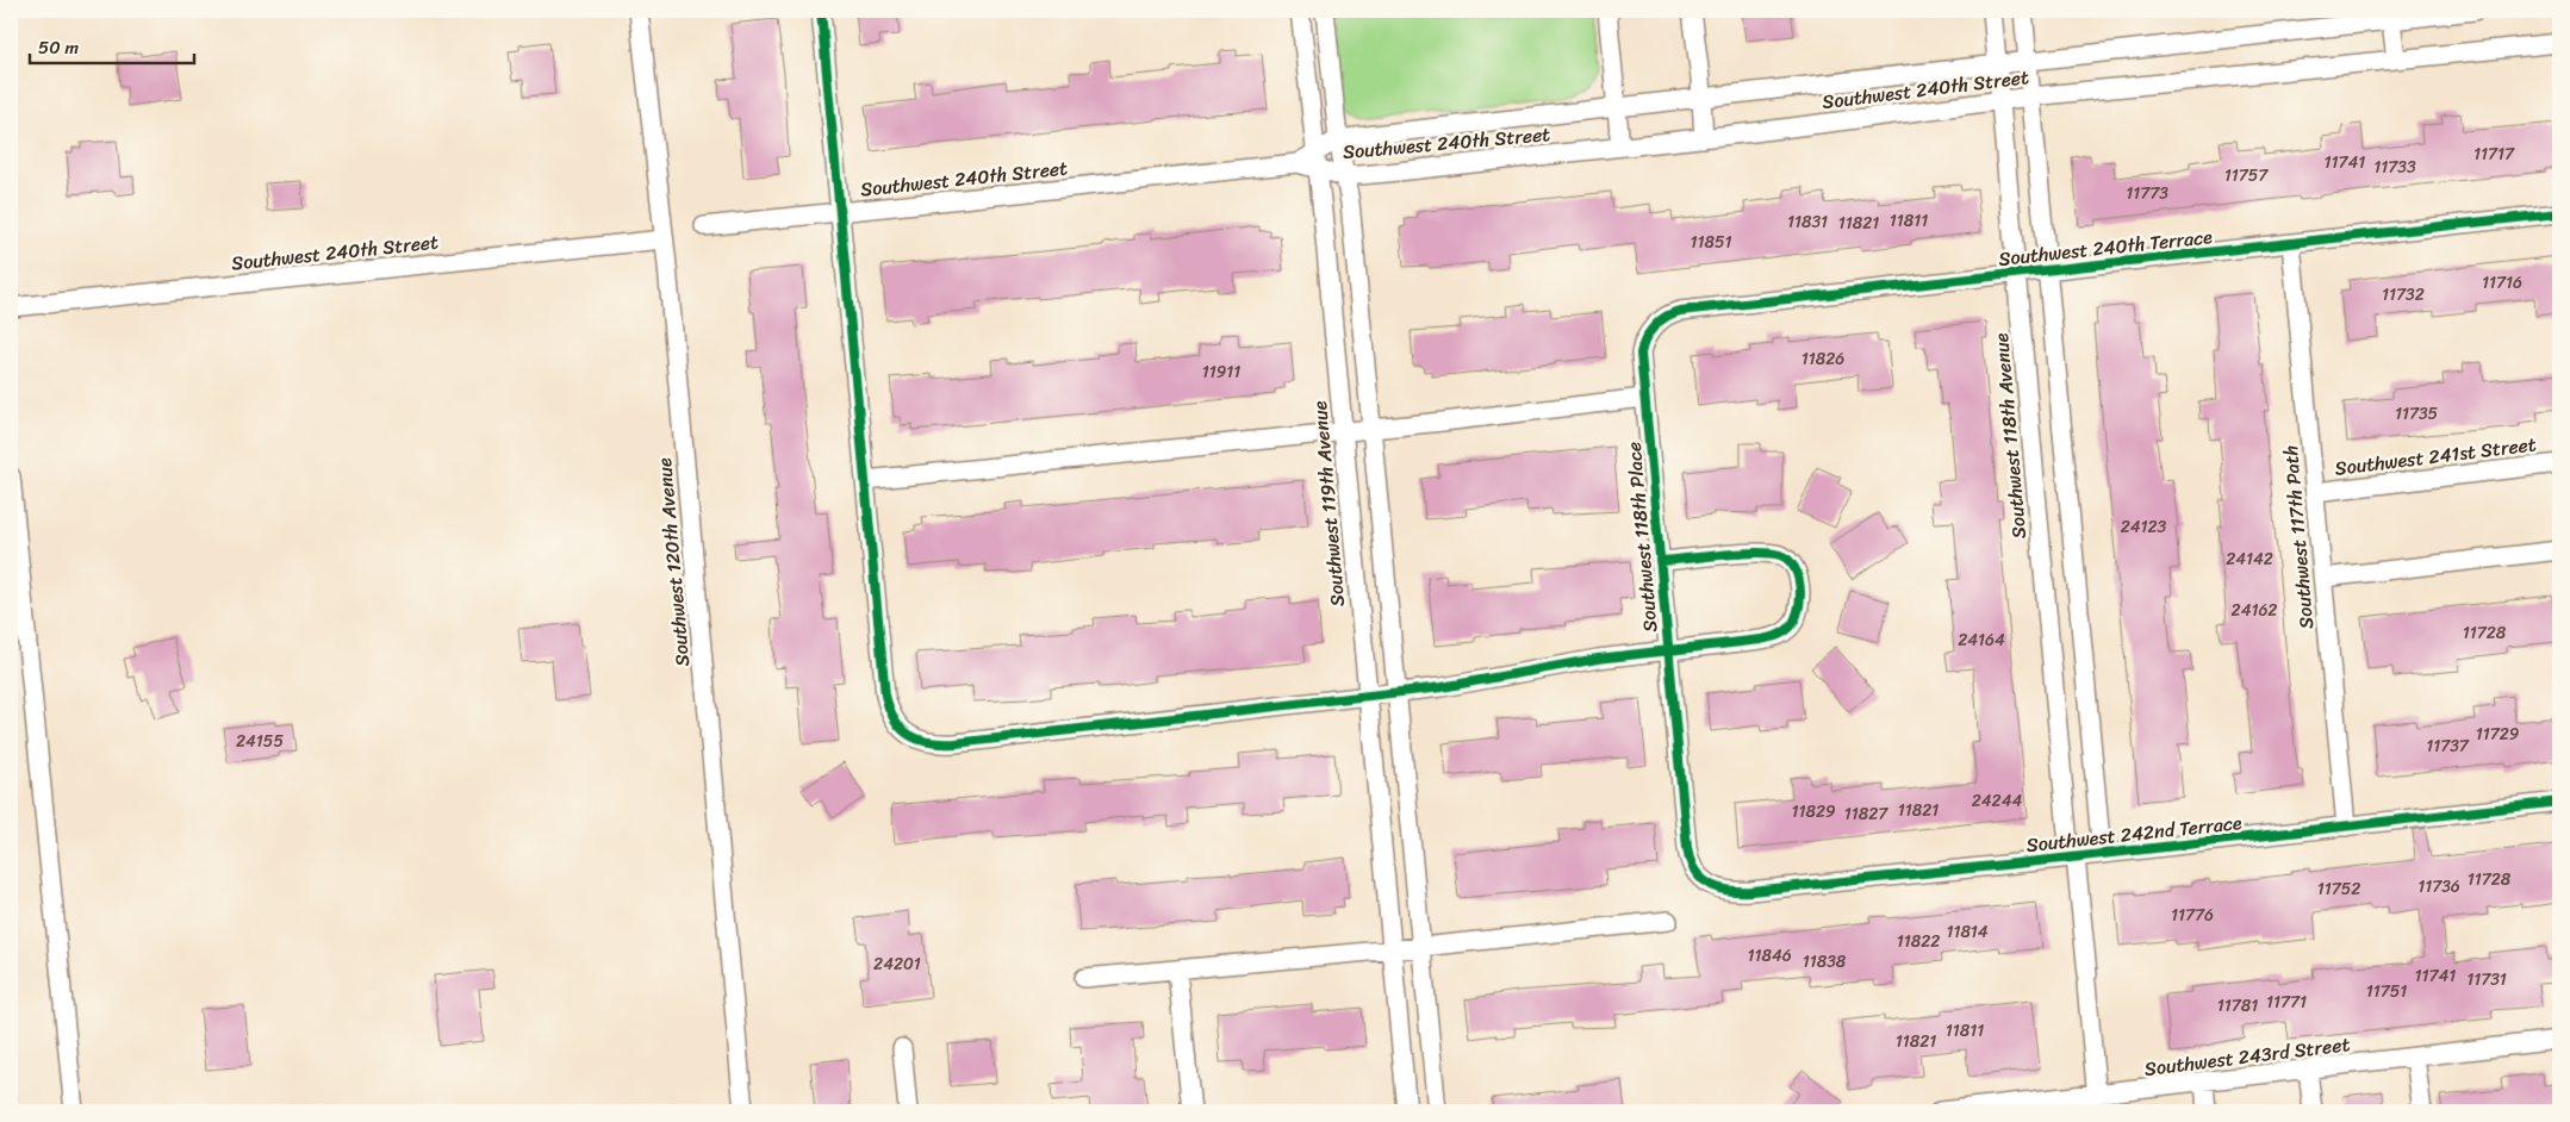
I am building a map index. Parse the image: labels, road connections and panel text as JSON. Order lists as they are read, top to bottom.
{
  "streets": {
    "street": [
      "Southwest 240th Street",
      "Southwest 240th Terrace",
      "Southwest 118th Avenue",
      "Southwest 241st Street",
      "Southwest 119th Avenue",
      "Southwest 118th Place",
      "Southwest 117th Path",
      "Southwest 120th Avenue",
      "Southwest 242nd Terrace",
      "Southwest 243rd Street"
    ]
  },
  "crossings": [
    ["Southwest 240th Street", "Southwest 118th Avenue"],
    ["Southwest 240th Street", "Southwest 119th Avenue"],
    ["Southwest 240th Street", "Southwest 120th Avenue"],
    ["Southwest 240th Terrace", "Southwest 118th Avenue"],
    ["Southwest 240th Terrace", "Southwest 118th Place"],
    ["Southwest 240th Terrace", "Southwest 117th Path"],
    ["Southwest 118th Avenue", "Southwest 242nd Terrace"],
    ["Southwest 118th Avenue", "Southwest 243rd Street"],
    ["Southwest 241st Street", "Southwest 117th Path"],
    ["Southwest 118th Place", "Southwest 242nd Terrace"],
    ["Southwest 117th Path", "Southwest 242nd Terrace"]
  ],
  "house_numbers": [
    "11717",
    "11741",
    "11733",
    "11757",
    "11773",
    "11811",
    "11831",
    "11821",
    "11851",
    "11716",
    "11732",
    "11826",
    "11911",
    "11735",
    "24123",
    "24142",
    "24162",
    "11728",
    "24164",
    "11729",
    "24155",
    "11737",
    "24244",
    "11821",
    "11829",
    "11827",
    "11728",
    "11736",
    "11752",
    "11776",
    "11814",
    "11822",
    "11846",
    "11838",
    "24201",
    "11741",
    "11731",
    "11751",
    "11771",
    "11781",
    "11811",
    "11821"
  ],
  "scale_bar": "50 m"
}
